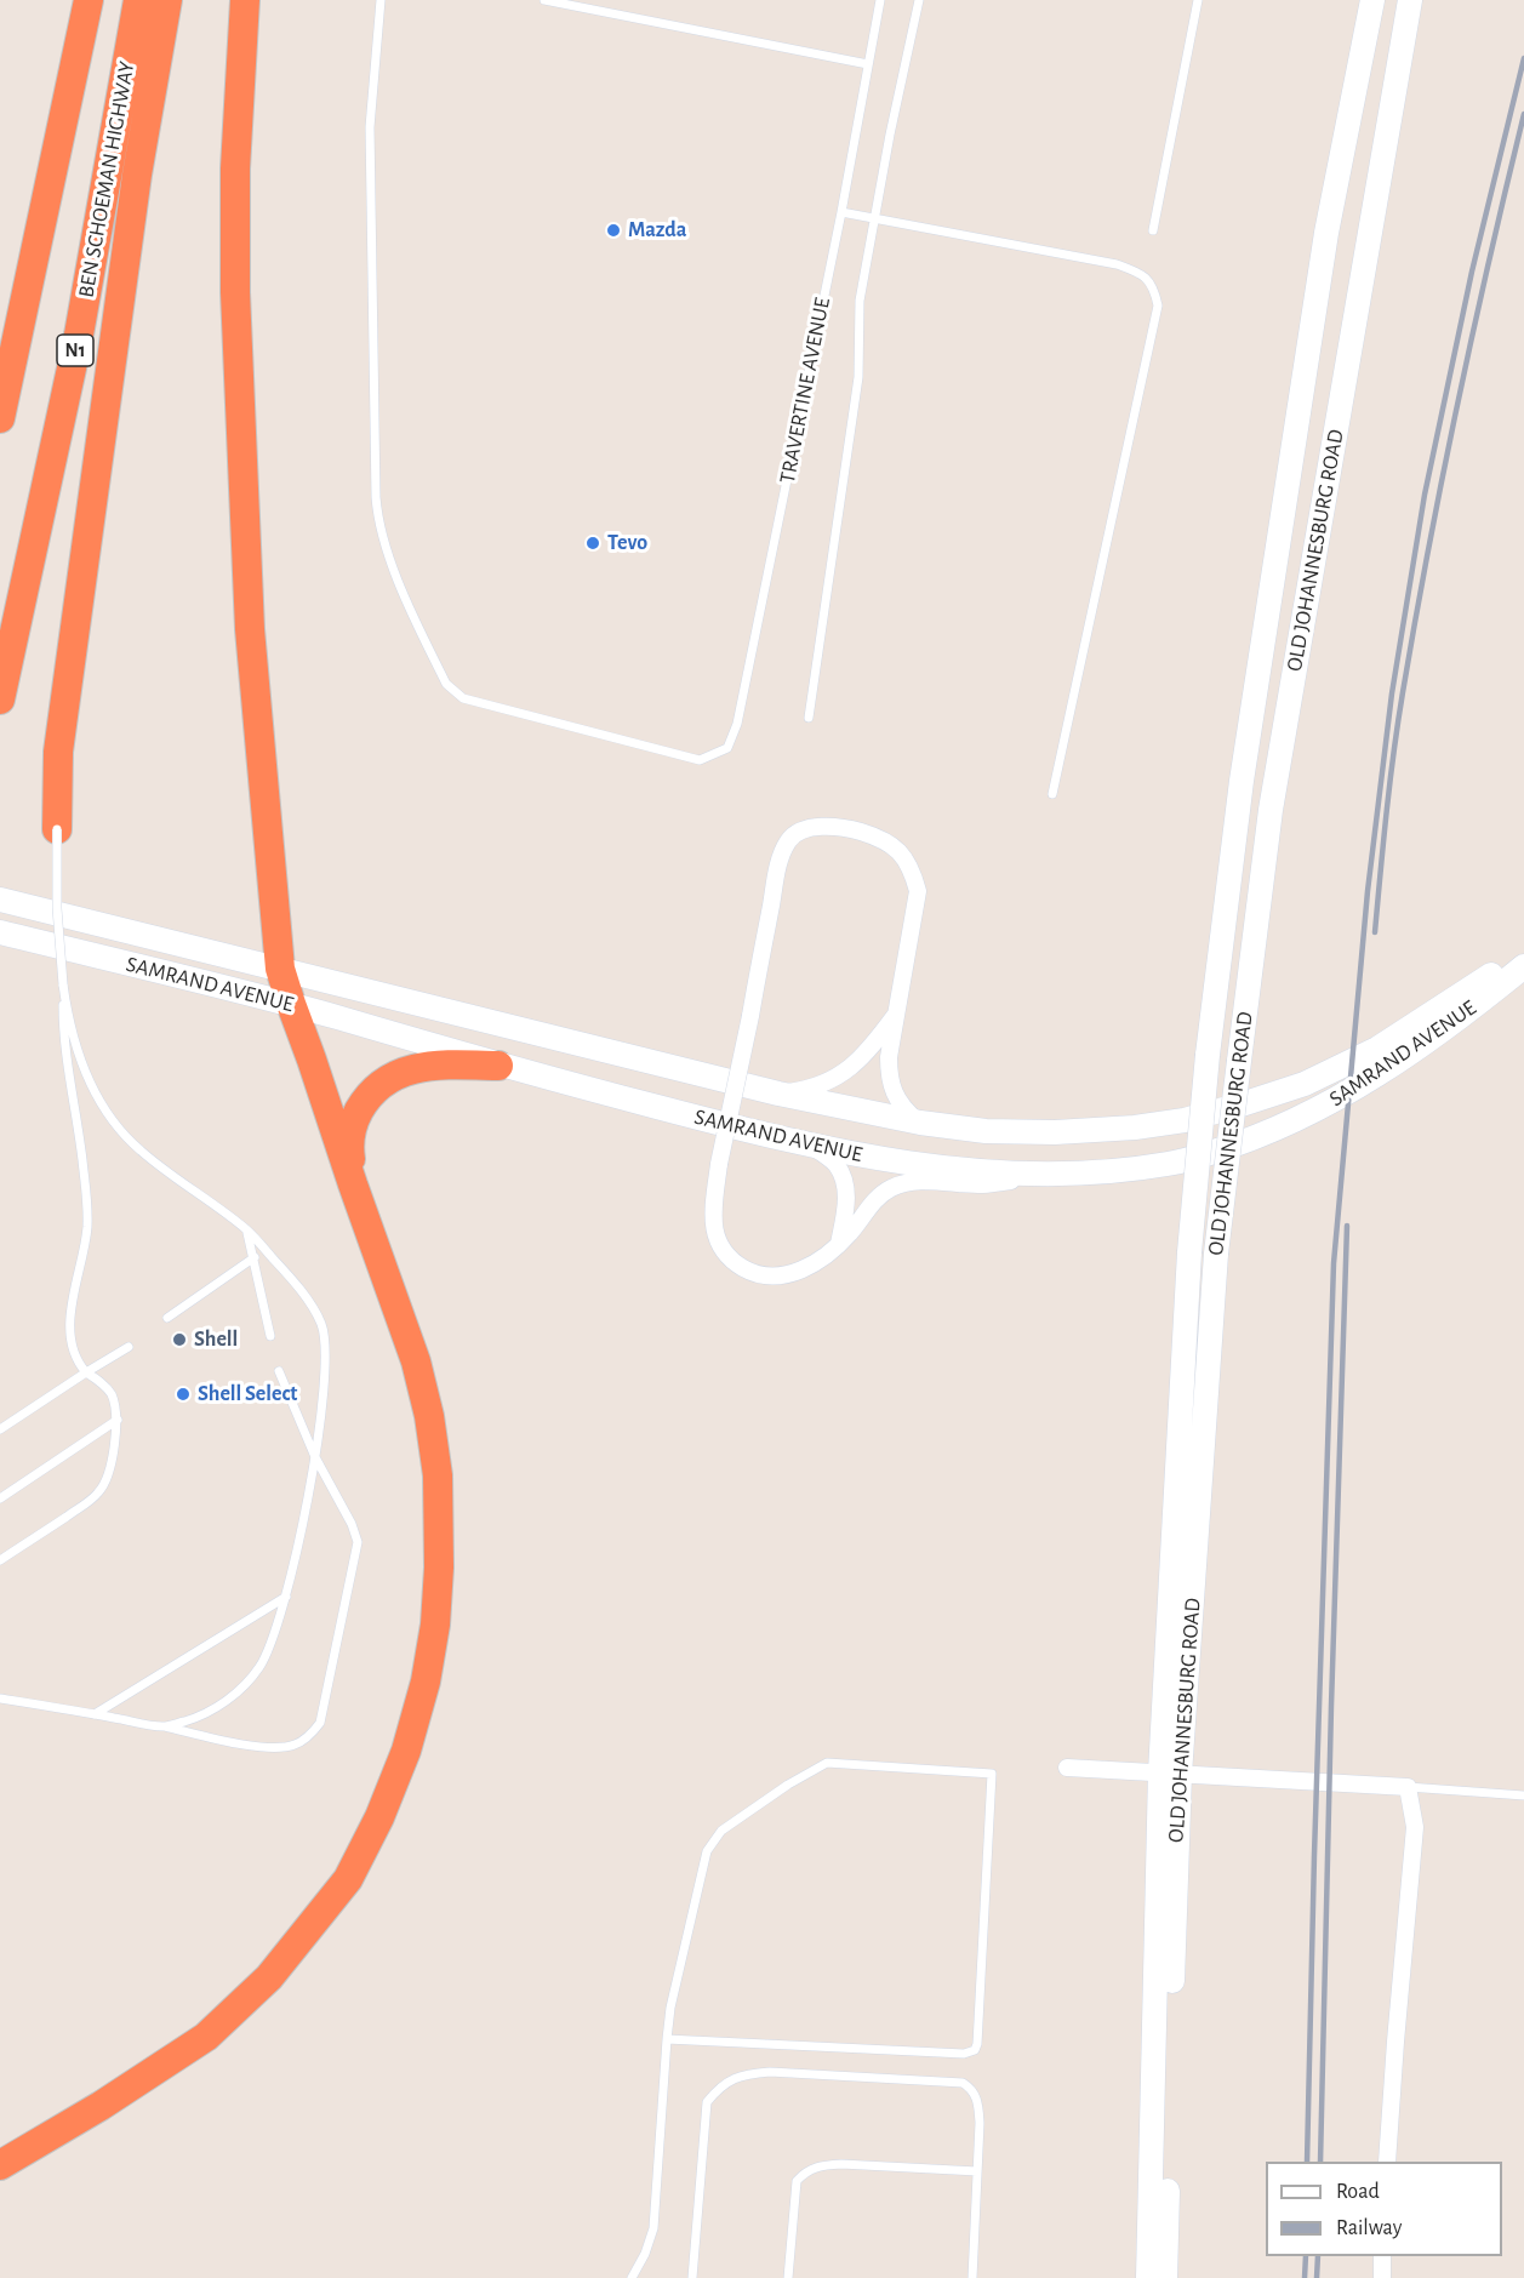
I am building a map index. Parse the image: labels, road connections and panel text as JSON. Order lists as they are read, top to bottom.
{
  "streets": {
    "highway": ["BEN SCHOEMAN HIGHWAY", "N1"],
    "main road": ["OLD JOHANNESBURG ROAD", "SAMRAND AVENUE"],
    "lane": ["TRAVERTINE AVENUE"]
  },
  "places": [
    "Mazda",
    "Tevo",
    "Shell",
    "Shell Select"
  ],
  "legend": ["Road", "Railway"]
}
